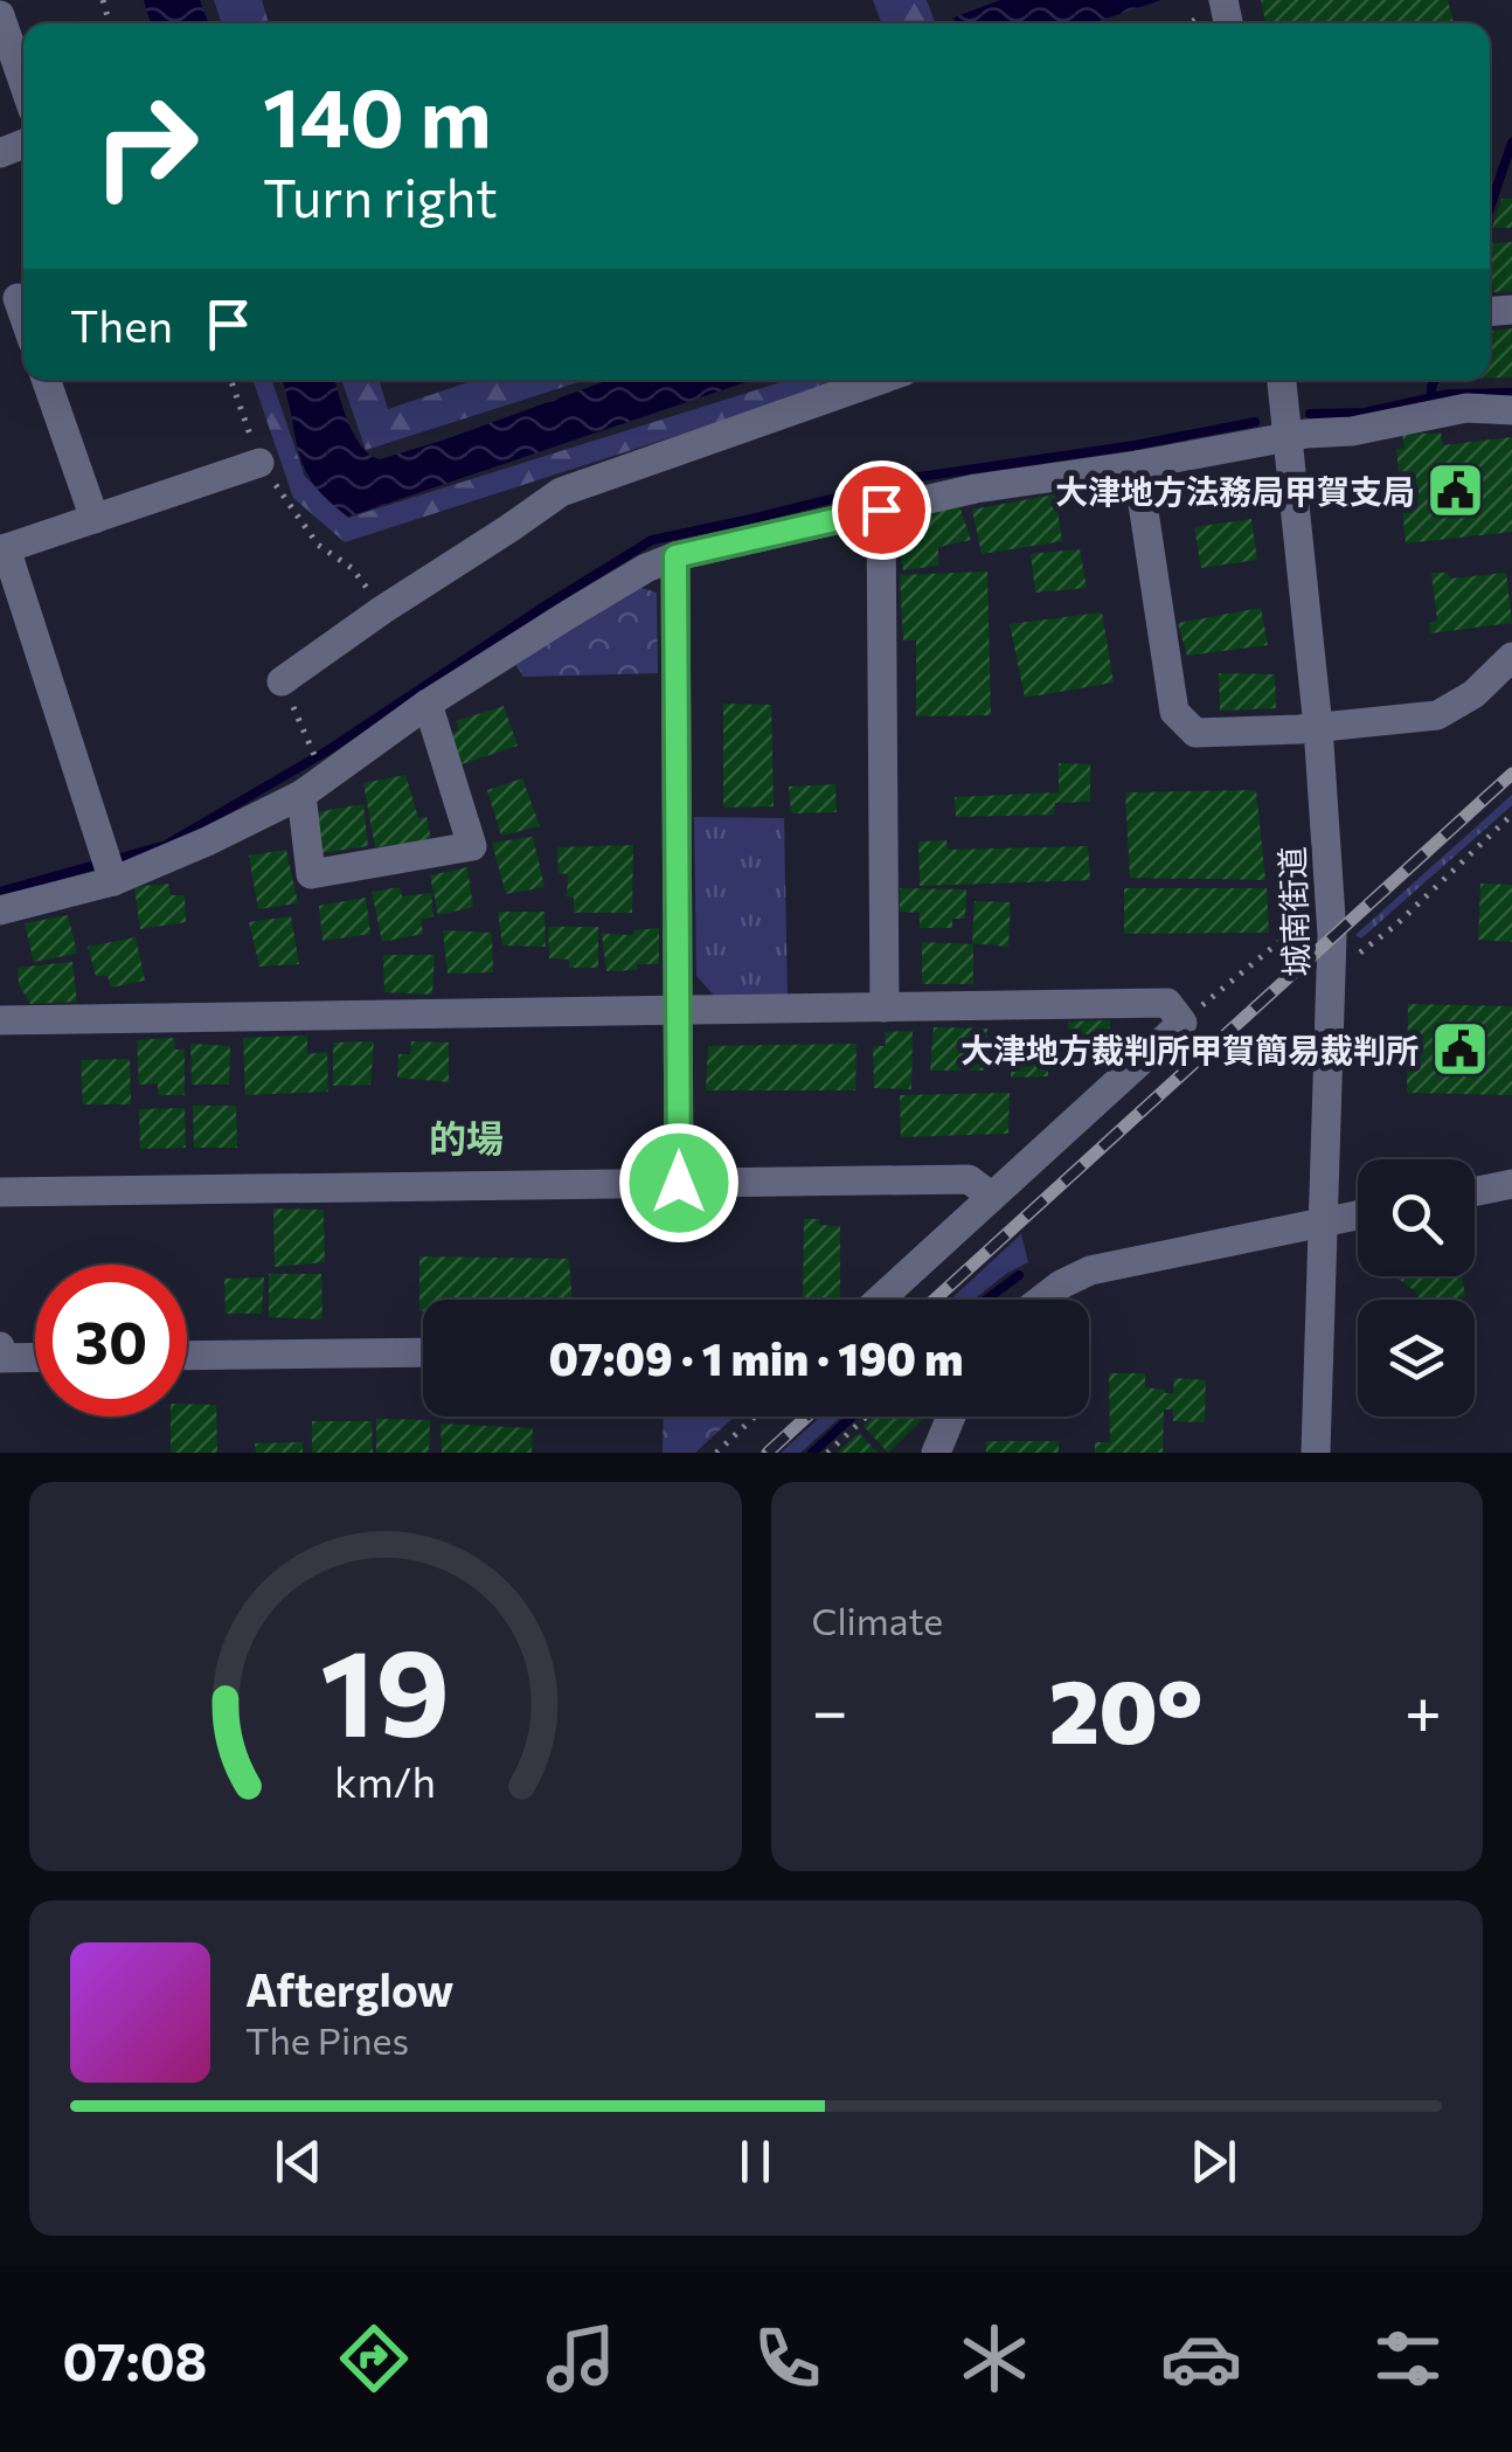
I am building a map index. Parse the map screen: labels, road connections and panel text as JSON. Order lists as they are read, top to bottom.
{
  "streets": {
    "street": ["城南街道"]
  },
  "districts": ["的場"],
  "places": {
    "public building": ["大津地方法務局甲賀支局", "大津地方裁判所甲賀簡易裁判所"]
  },
  "page": {
    "turn": ["140 m", "Turn right"],
    "then": "Then",
    "limit": "30",
    "trip": "07:09 · 1 min · 190 m",
    "tile": "Climate",
    "heat": ["−", "20°", "+"],
    "song": ["Afterglow", "The Pines"],
    "tabs": "07:08",
    "gauge": ["19", "km/h"]
  }
}
